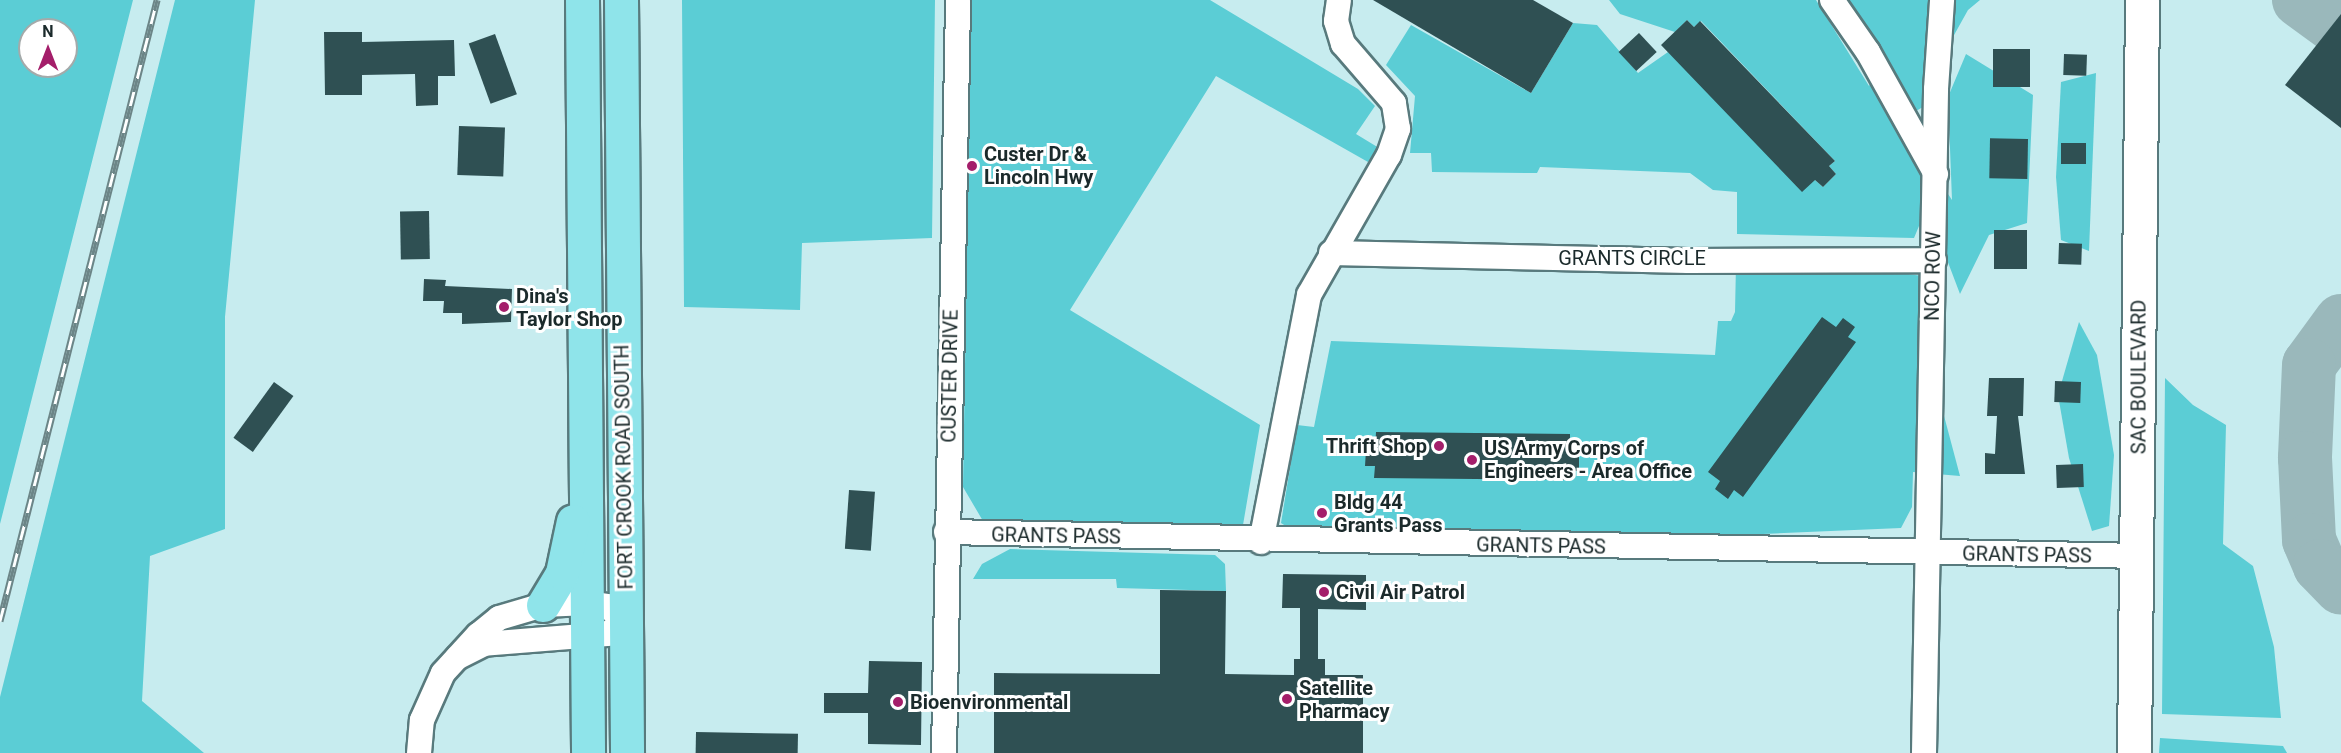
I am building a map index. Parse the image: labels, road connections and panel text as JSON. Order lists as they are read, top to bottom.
{
  "streets": {
    "main road": ["FORT CROOK ROAD SOUTH"],
    "street": [
      "GRANTS CIRCLE",
      "NCO ROW",
      "CUSTER DRIVE",
      "SAC BOULEVARD",
      "GRANTS PASS"
    ]
  },
  "crossings": [
    ["GRANTS CIRCLE", "NCO ROW"],
    ["NCO ROW", "GRANTS PASS"],
    ["CUSTER DRIVE", "GRANTS PASS"],
    ["SAC BOULEVARD", "GRANTS PASS"]
  ],
  "places": [
    "Custer Dr & Lincoln Hwy",
    "Dina's Taylor Shop",
    "Thrift Shop",
    "US Army Corps of Engineers - Area Office",
    "Bldg 44 Grants Pass",
    "Civil Air Patrol",
    "Satellite Pharmacy",
    "Bioenvironmental"
  ],
  "north": "top"
}
